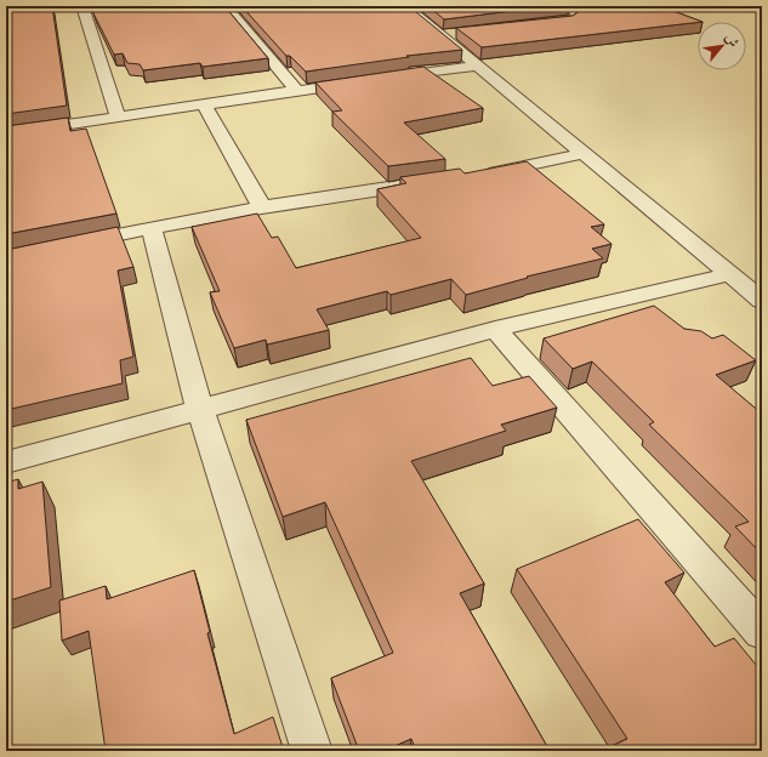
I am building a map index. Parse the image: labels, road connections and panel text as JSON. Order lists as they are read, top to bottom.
{
  "north": "top right"
}
